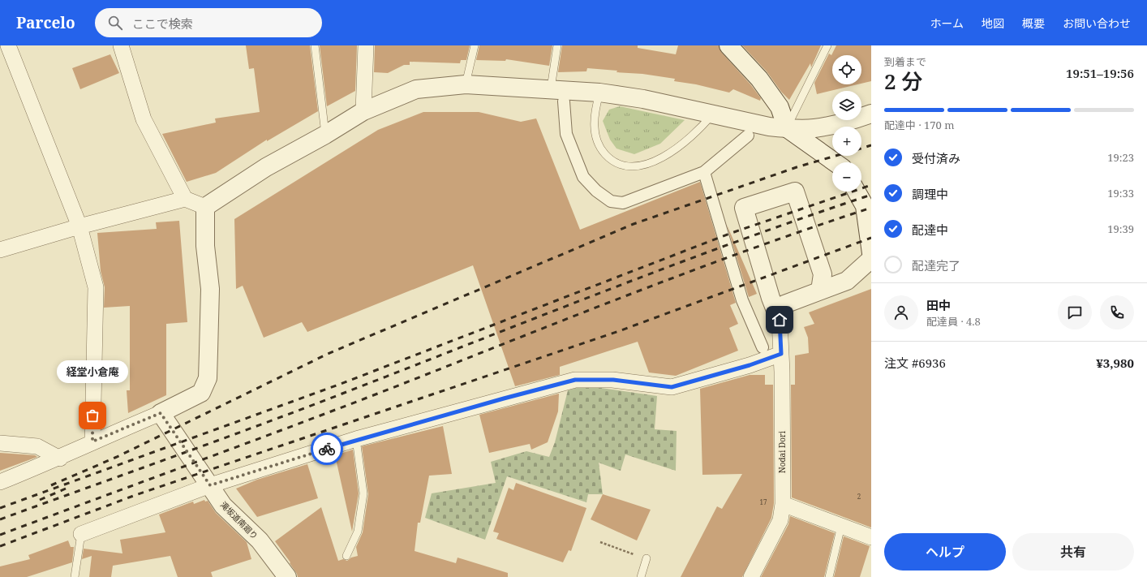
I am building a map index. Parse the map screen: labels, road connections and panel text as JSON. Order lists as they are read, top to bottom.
{
  "streets": {
    "street": ["Nodai Dori", "滝坂道南廻り"]
  },
  "places": ["経堂小倉庵"],
  "house_numbers": ["2", "17"],
  "page": {
    "header": "Parcelo",
    "search": "ここで検索",
    "nav": [
      "ホーム",
      "地図",
      "概要",
      "お問い合わせ"
    ],
    "heading": ["2 分", "到着まで", "19:51–19:56"],
    "panel": [
      "田中",
      "配達員 · 4.8",
      "注文 #6936",
      "¥3,980"
    ],
    "map_buttons": ["+", "−"],
    "bar": "配達中 · 170 m",
    "list": [
      ["受付済み", "19:23"],
      ["調理中", "19:33"],
      ["配達中", "19:39"],
      "配達完了"
    ],
    "bubble": "経堂小倉庵",
    "buttons": ["ヘルプ", "共有"]
  }
}
